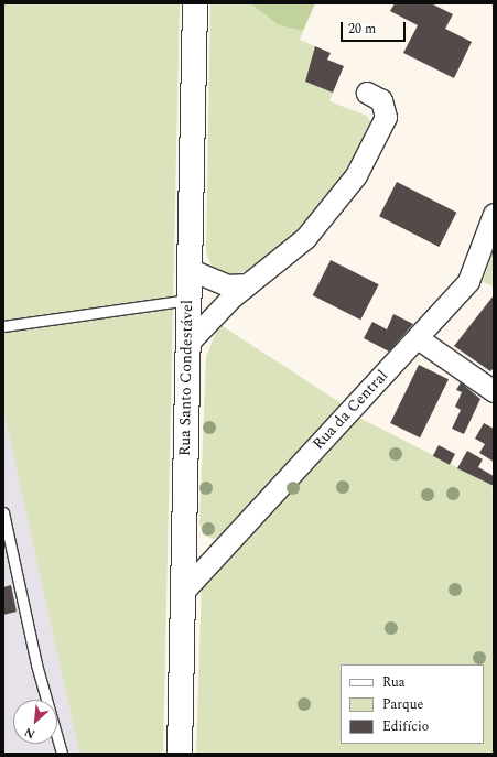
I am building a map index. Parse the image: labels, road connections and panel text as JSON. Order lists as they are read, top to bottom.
{
  "streets": {
    "street": ["Rua Santo Condestável", "Rua da Central"]
  },
  "crossings": [
    ["Rua Santo Condestável", "Rua da Central"]
  ],
  "legend": ["Rua", "Parque", "Edifício"],
  "scale_bar": "20 m",
  "north": "bottom left"
}
